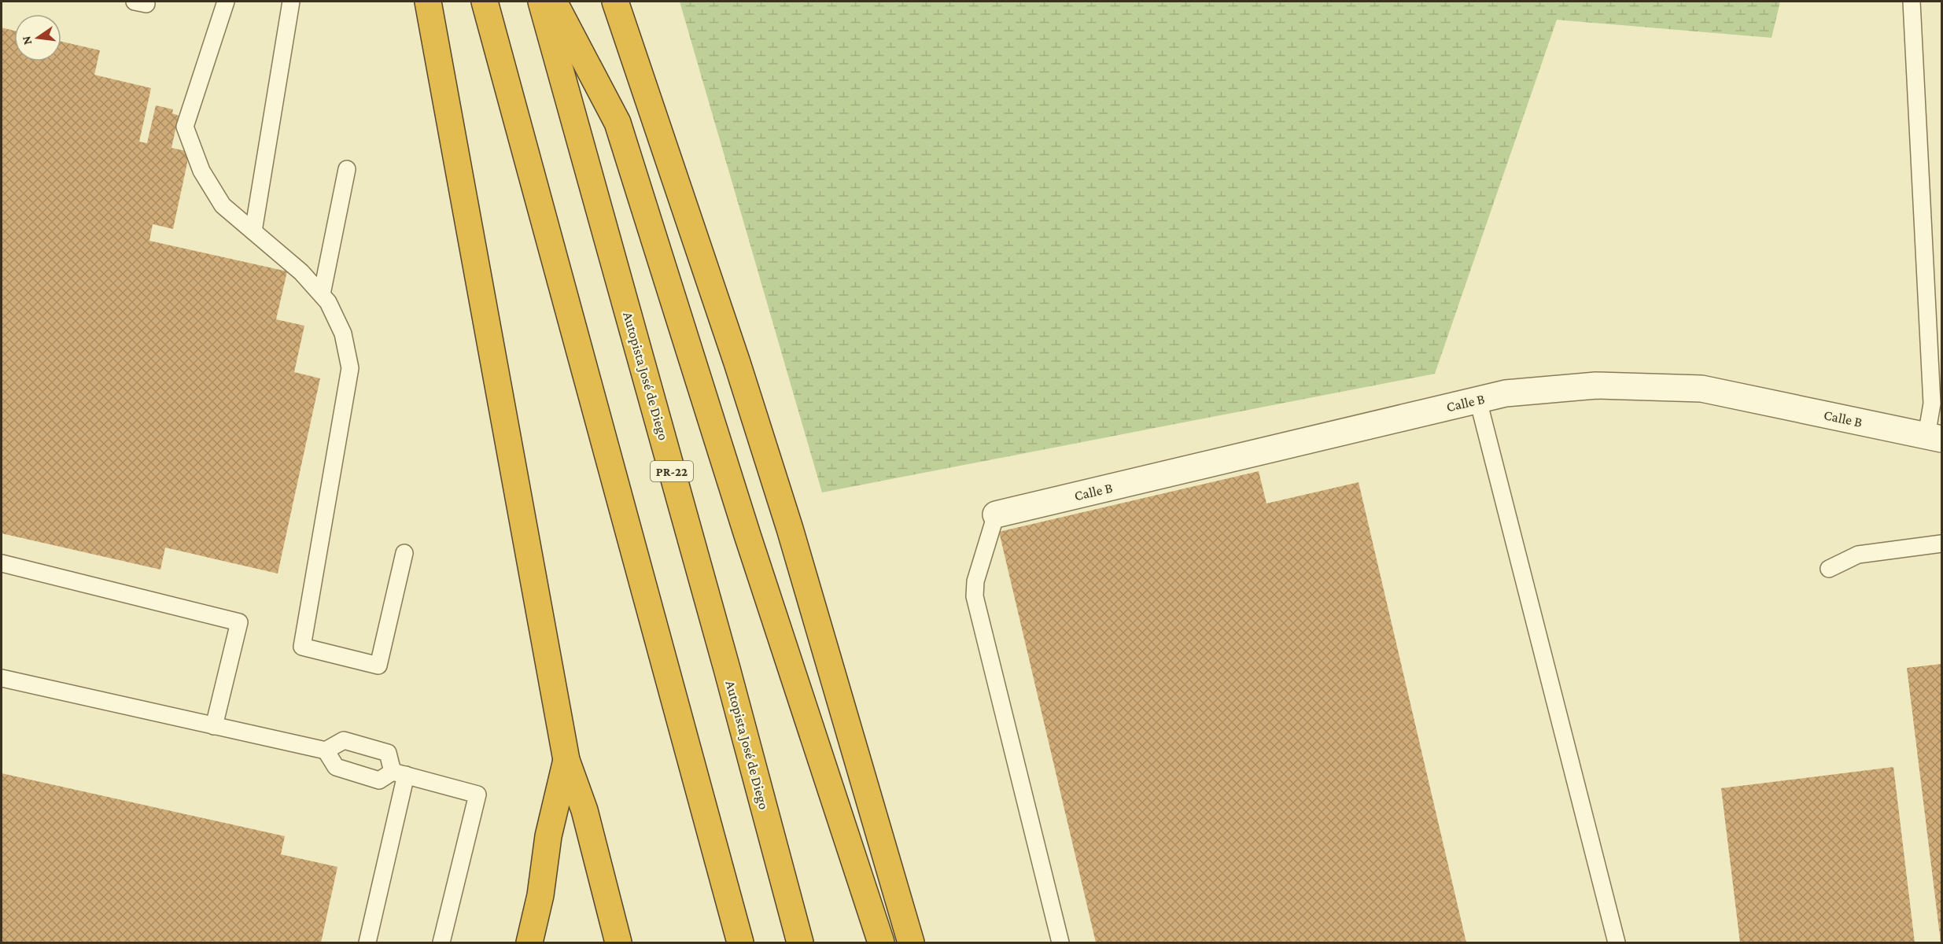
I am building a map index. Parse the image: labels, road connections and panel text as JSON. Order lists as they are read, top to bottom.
{
  "streets": {
    "highway": ["Autopista José de Diego", "PR-22"],
    "street": ["Calle B"]
  },
  "north": "left"
}
